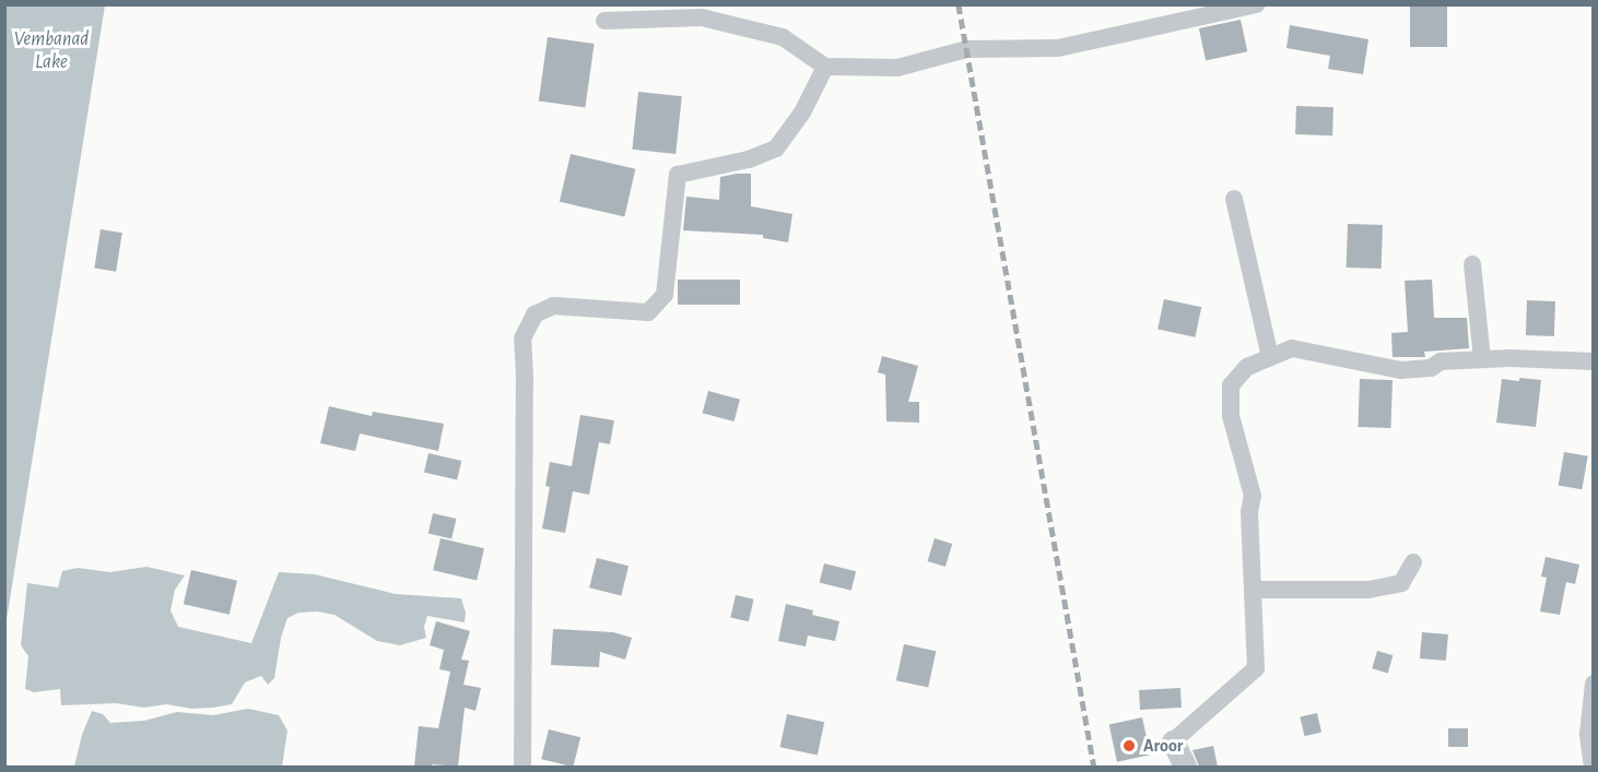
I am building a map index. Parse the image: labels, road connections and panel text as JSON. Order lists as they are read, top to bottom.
{
  "water": ["Vembanad Lake"],
  "places": ["Aroor"]
}
